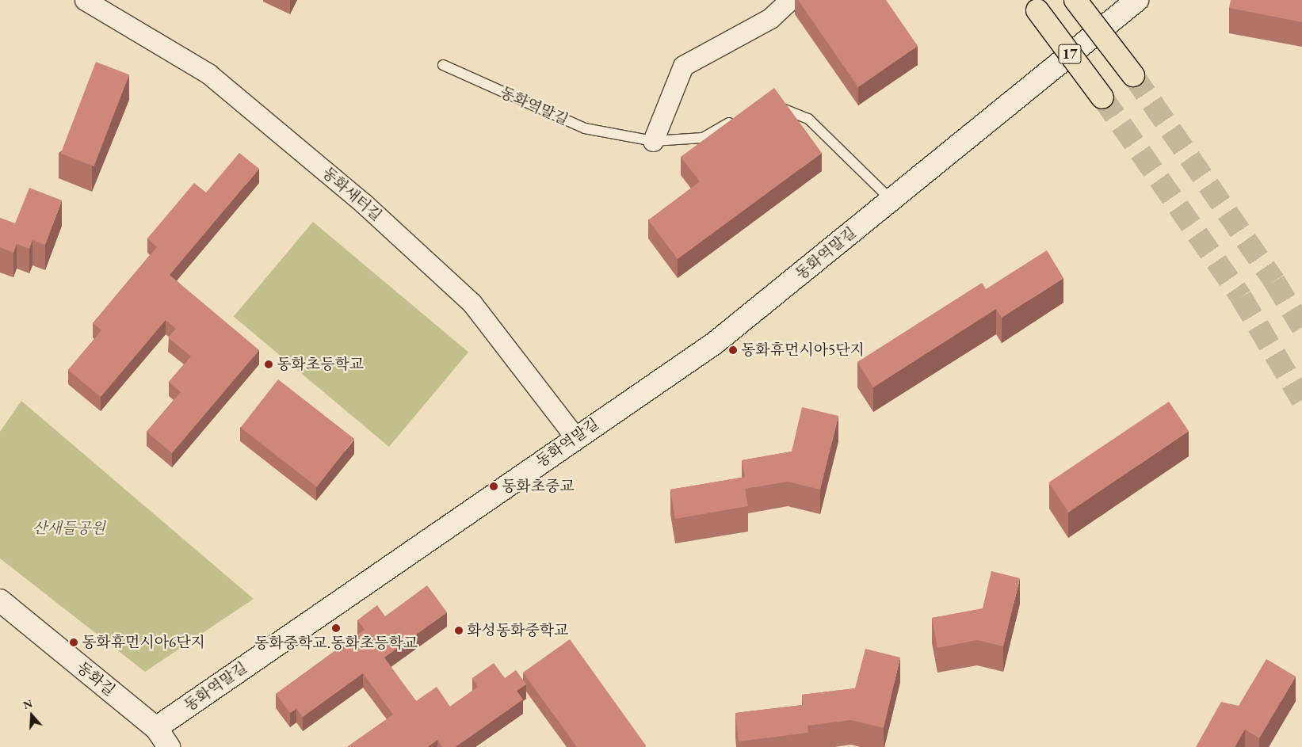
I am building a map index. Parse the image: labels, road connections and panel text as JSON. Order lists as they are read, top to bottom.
{
  "streets": {
    "highway": ["17"],
    "street": ["동화역말길", "동화새터길", "동화길"]
  },
  "crossings": [
    ["동화역말길", "동화새터길"],
    ["동화역말길", "동화길"]
  ],
  "parks": ["산새들공원"],
  "places": [
    "동화휴먼시아5단지",
    "동화초등학교",
    "동화초중교",
    "동화중학교.동화초등학교",
    "화성동화중학교",
    "동화휴먼시아6단지"
  ],
  "north": "top"
}
